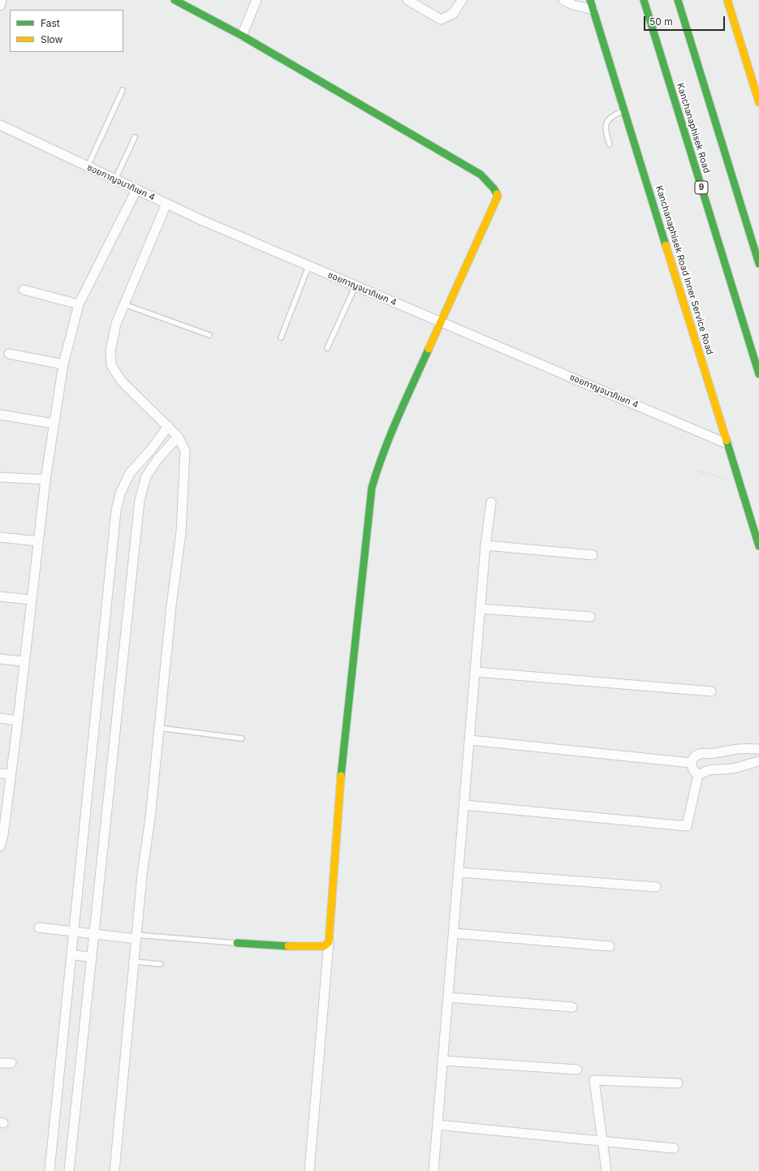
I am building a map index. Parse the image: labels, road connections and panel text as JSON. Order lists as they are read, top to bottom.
{
  "streets": {
    "main road": ["Kanchanaphisek Road", "9", "Kanchanaphisek Road Inner Service Road"],
    "street": ["ซอยกาญจนาภิเษก 4"]
  },
  "crossings": [
    ["ซอยกาญจนาภิเษก 4", "Kanchanaphisek Road Inner Service Road"]
  ],
  "legend": ["Fast", "Slow"],
  "scale_bar": "50 m"
}
